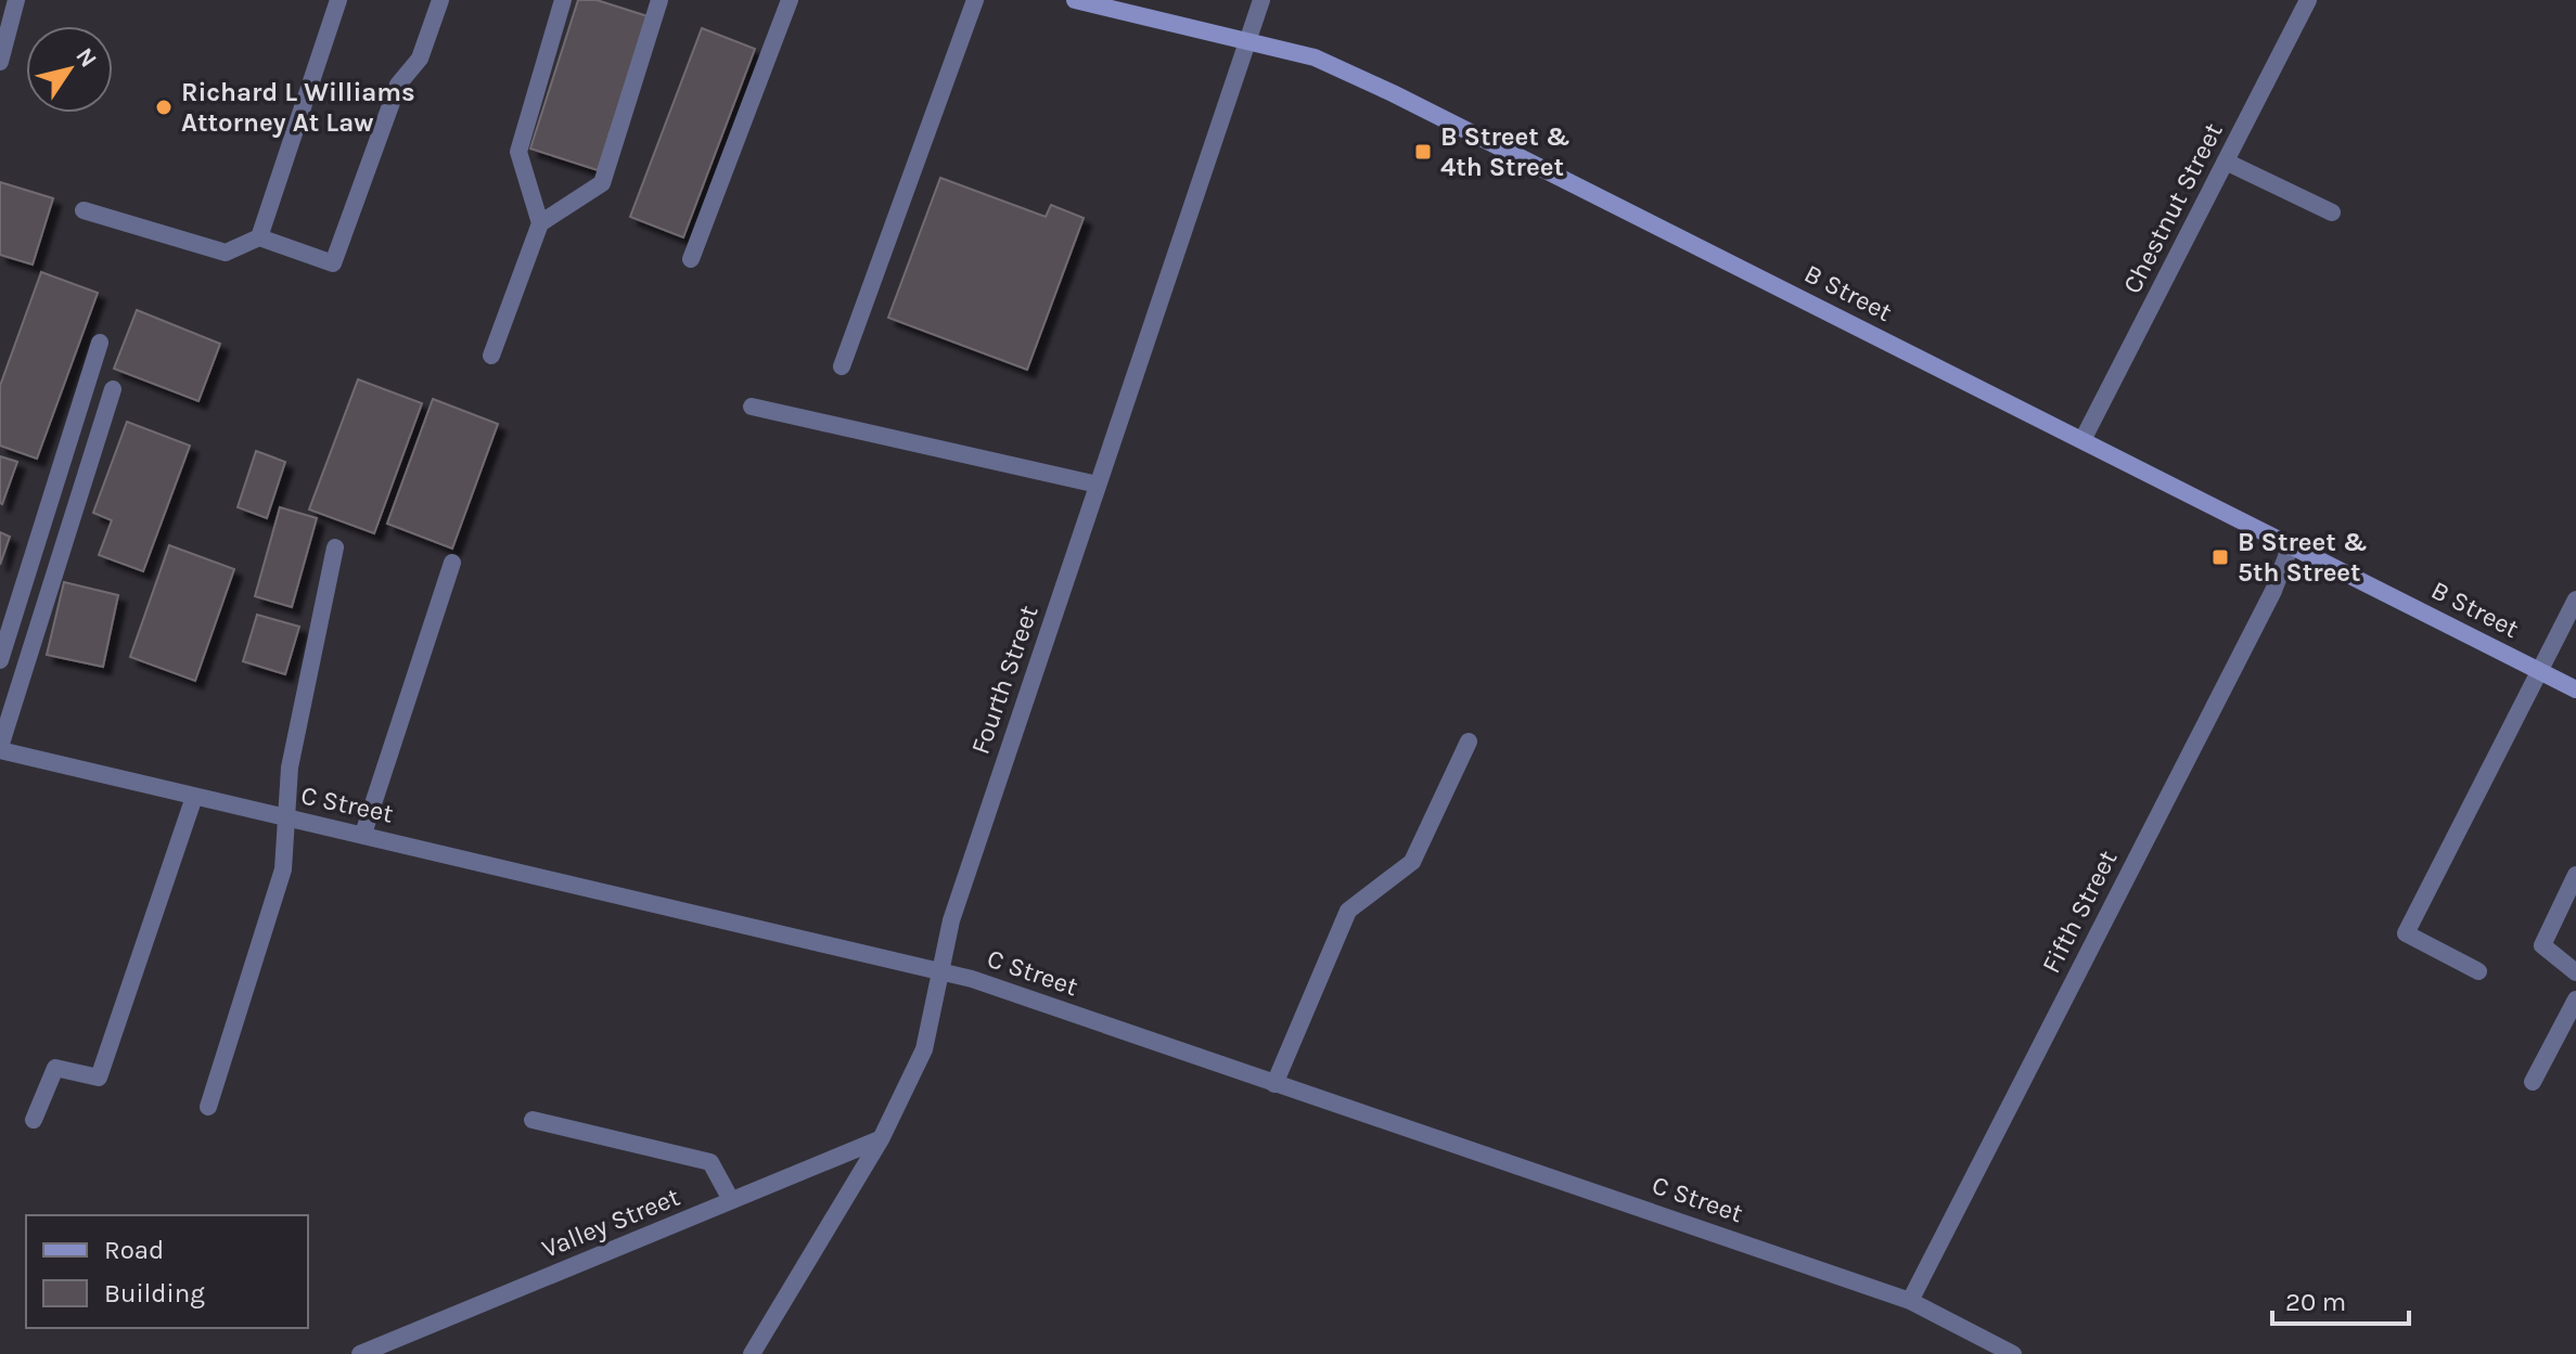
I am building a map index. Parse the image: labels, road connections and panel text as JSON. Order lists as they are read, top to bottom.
{
  "streets": {
    "street": [
      "Chestnut Street",
      "B Street",
      "Fourth Street",
      "C Street",
      "Fifth Street",
      "Valley Street"
    ]
  },
  "crossings": [
    ["Chestnut Street", "B Street"],
    ["B Street", "Fourth Street"],
    ["B Street", "Fifth Street"],
    ["Fourth Street", "C Street"],
    ["Fourth Street", "Valley Street"],
    ["C Street", "Fifth Street"]
  ],
  "places": {
    "other": ["Richard L Williams Attorney At Law"],
    "transit": ["B Street & 4th Street", "B Street & 5th Street"]
  },
  "legend": ["Road", "Building"],
  "scale_bar": "20 m",
  "north": "top right"
}
